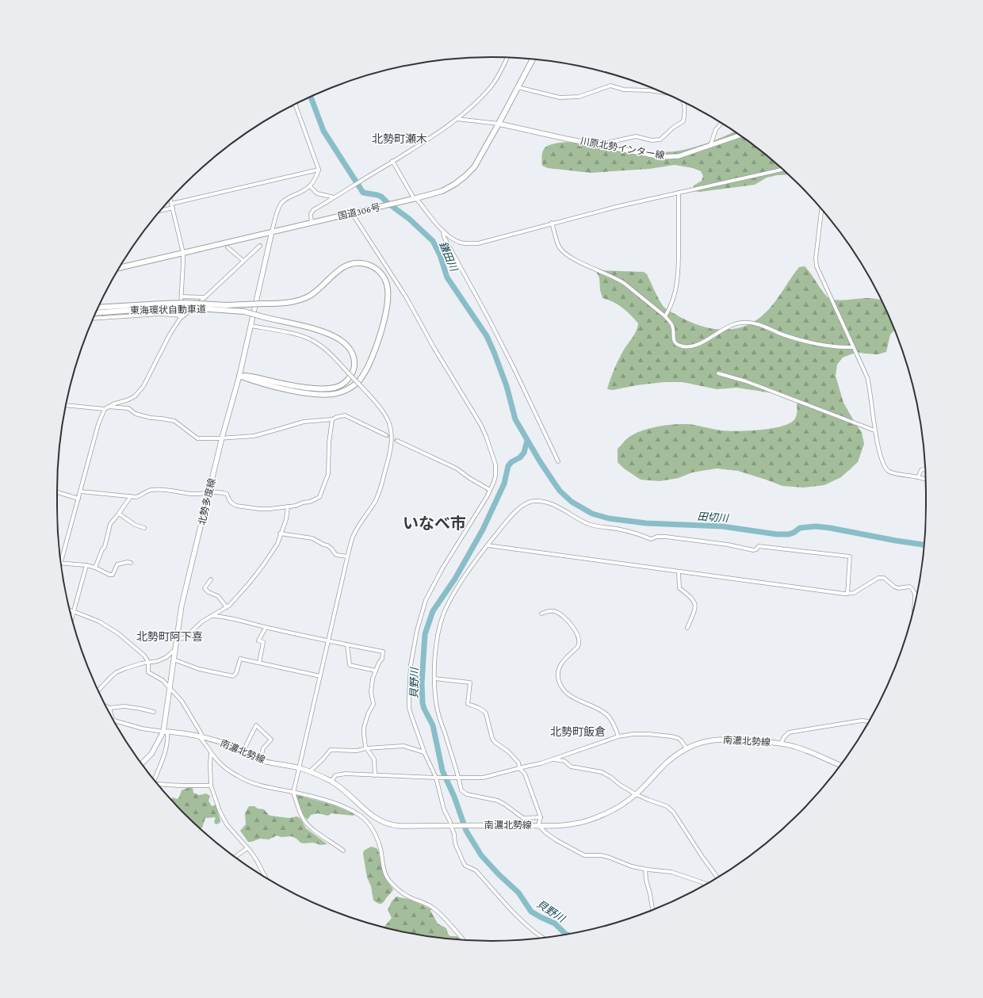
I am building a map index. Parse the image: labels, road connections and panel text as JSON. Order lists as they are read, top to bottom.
{
  "streets": {
    "highway": ["国道306号", "東海環状自動車道"],
    "main road": ["川原北勢インター線", "北勢多度線", "南濃北勢線"]
  },
  "crossings": [
    ["川原北勢インター線", "国道306号"],
    ["国道306号", "北勢多度線"],
    ["東海環状自動車道", "北勢多度線"],
    ["北勢多度線", "南濃北勢線"]
  ],
  "districts": [
    "北勢町瀬木",
    "いなべ市",
    "北勢町阿下喜",
    "北勢町飯倉"
  ],
  "water": ["鎌田川", "田切川", "貝野川"]
}
